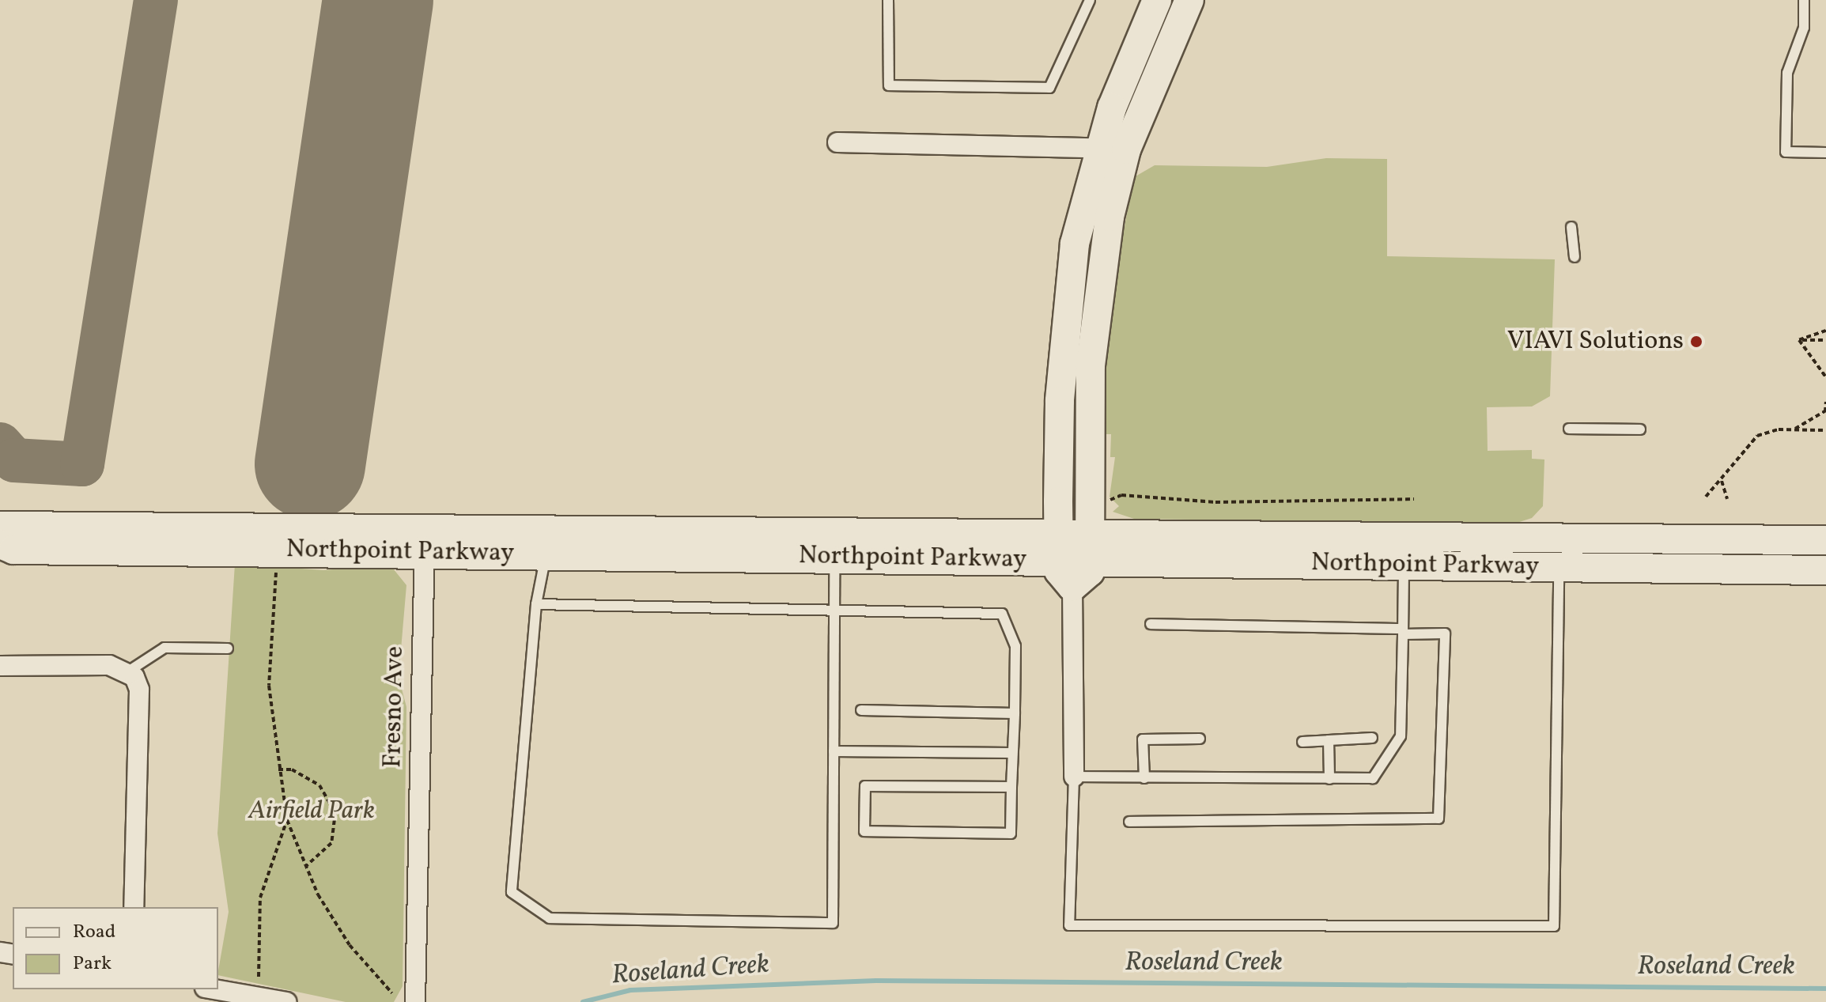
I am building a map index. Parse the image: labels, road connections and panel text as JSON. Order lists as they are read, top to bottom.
{
  "streets": {
    "street": ["Northpoint Parkway", "Fresno Ave"]
  },
  "crossings": [
    ["Northpoint Parkway", "Fresno Ave"]
  ],
  "water": ["Roseland Creek"],
  "parks": ["Airfield Park"],
  "places": ["VIAVI Solutions"],
  "legend": ["Road", "Park"]
}
